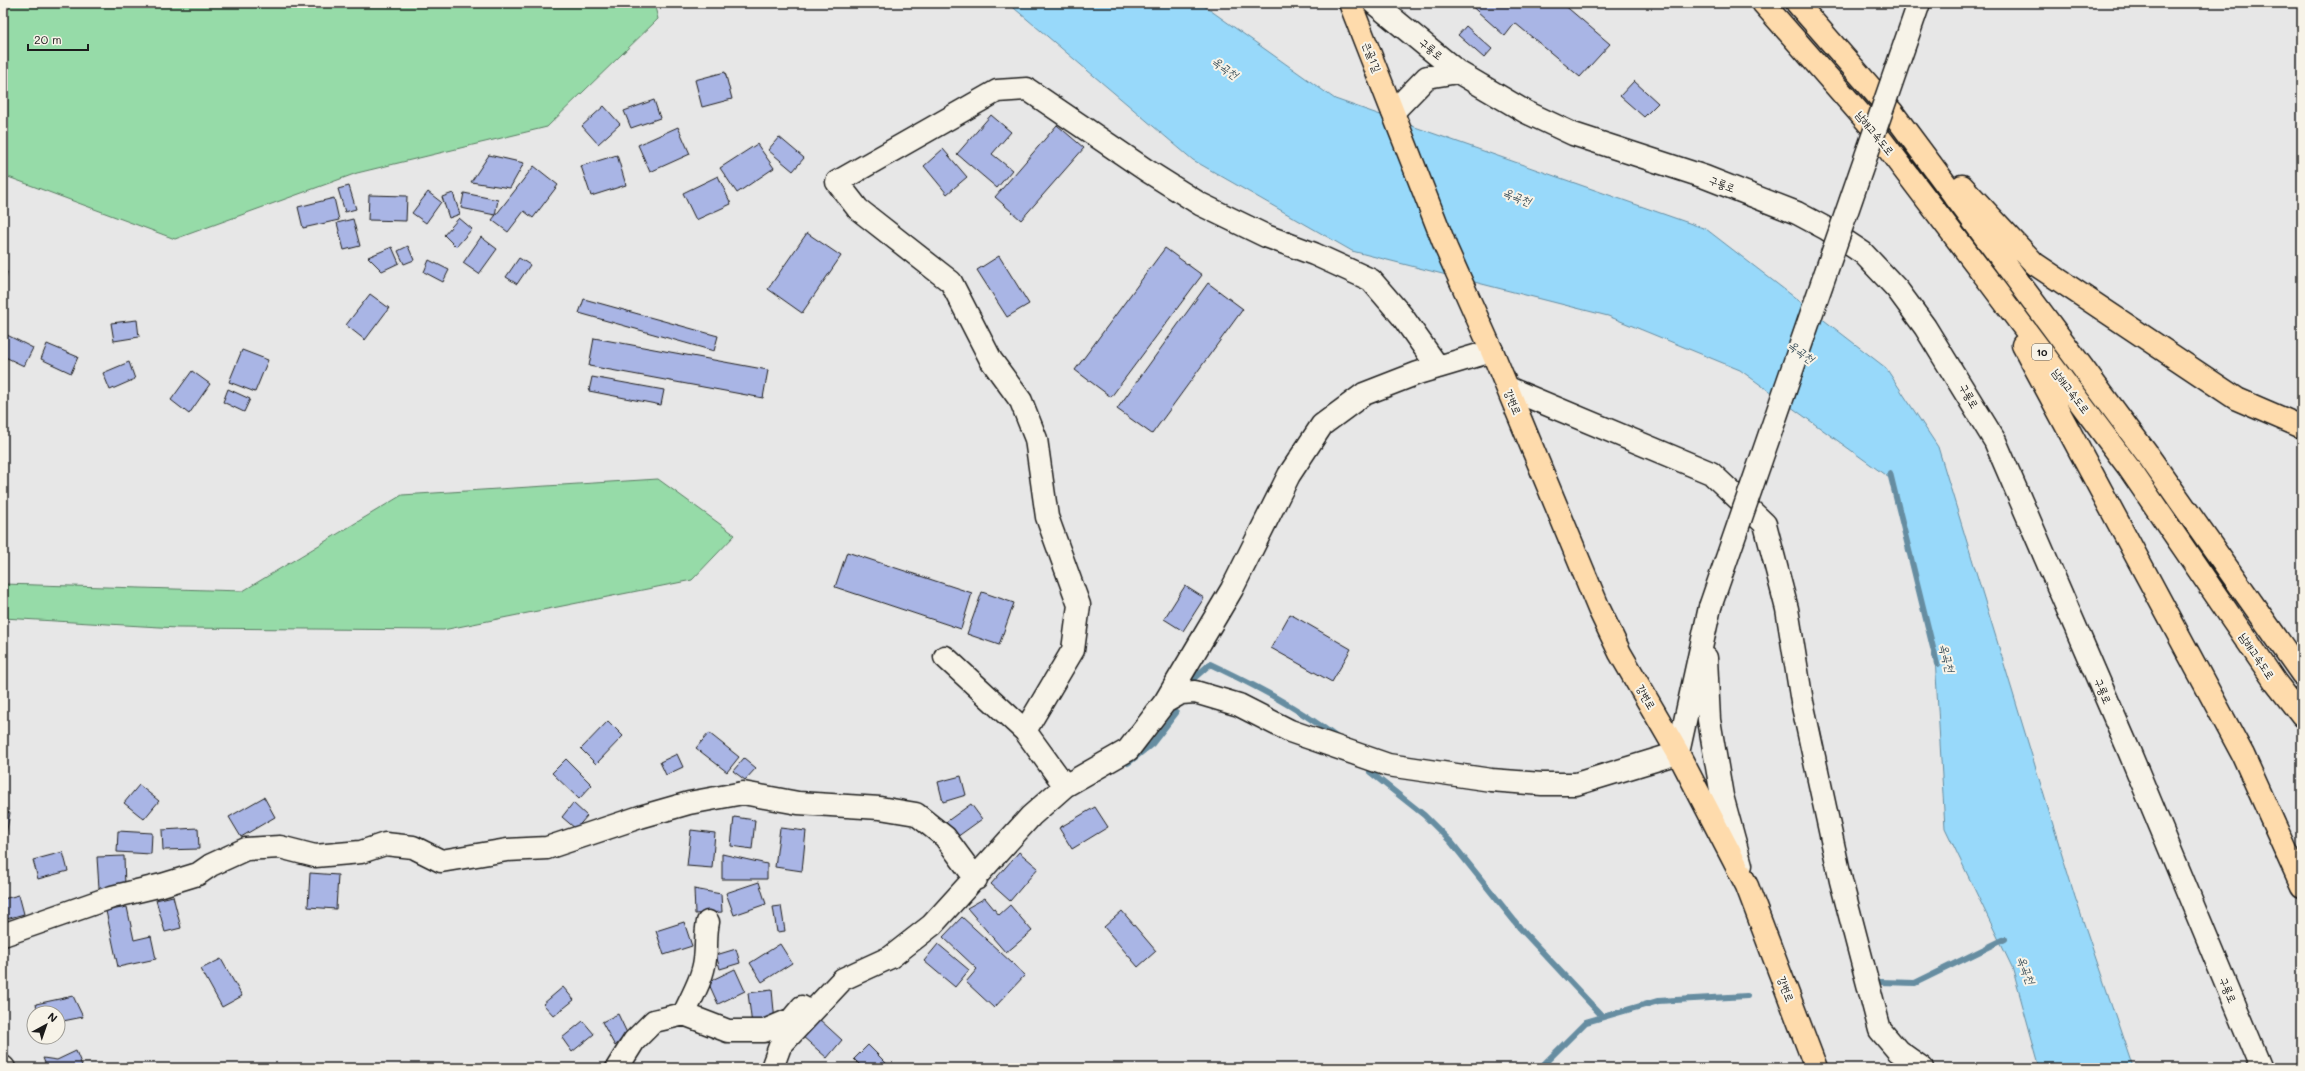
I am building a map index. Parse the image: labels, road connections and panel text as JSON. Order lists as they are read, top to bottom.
{
  "streets": {
    "main road": [
      "큰골1길",
      "남해고속도로",
      "10",
      "강변로"
    ],
    "street": ["구룡로"]
  },
  "crossings": [
    ["큰골1길", "강변로"]
  ],
  "water": ["옥곡천"],
  "scale_bar": "20 m",
  "north": "top right"
}
